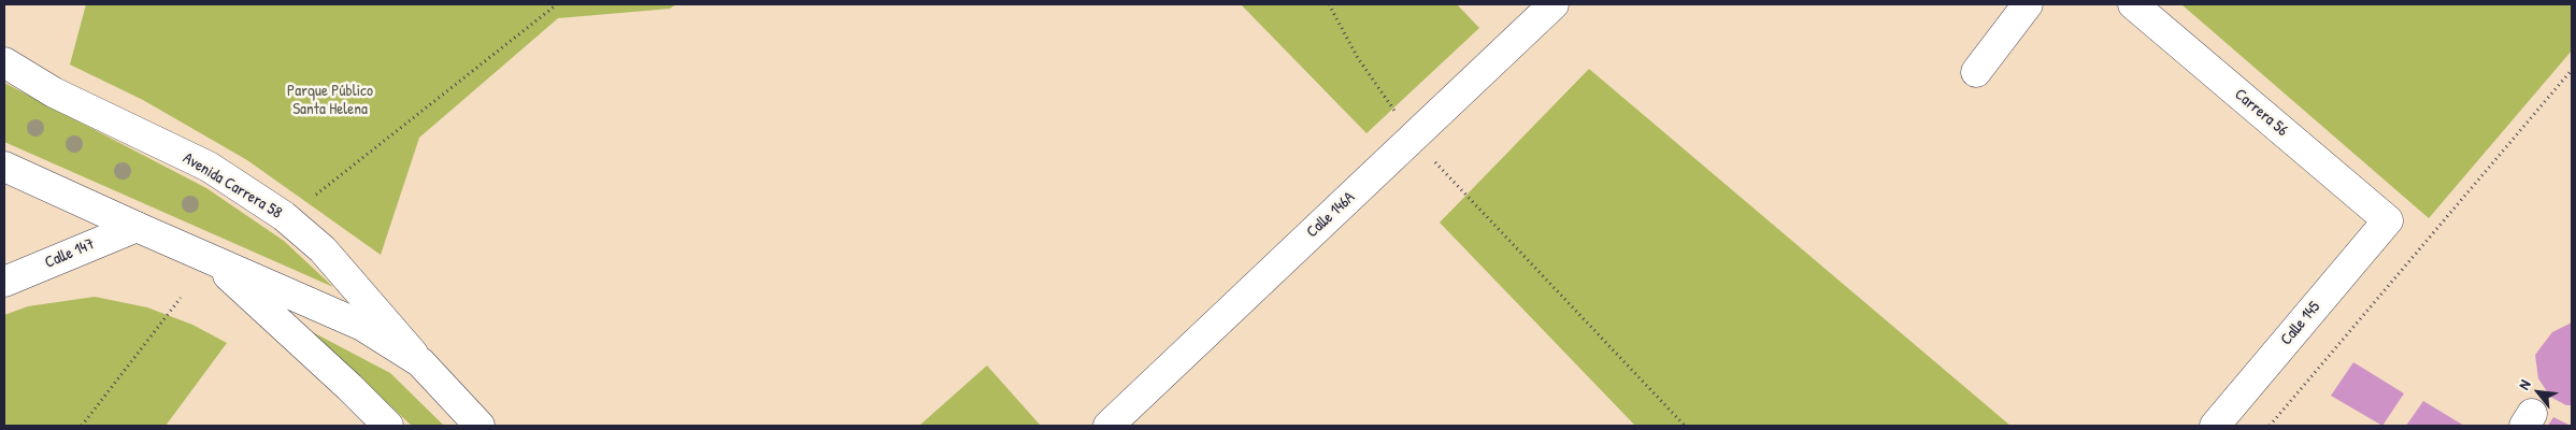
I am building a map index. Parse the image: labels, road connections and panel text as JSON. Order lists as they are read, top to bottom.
{
  "streets": {
    "street": [
      "Carrera 56",
      "Avenida Carrera 58",
      "Calle 146A",
      "Calle 147",
      "Calle 145"
    ]
  },
  "crossings": [
    ["Carrera 56", "Calle 145"],
    ["Avenida Carrera 58", "Calle 147"]
  ],
  "parks": ["Parque Público Santa Helena"],
  "north": "top left"
}
